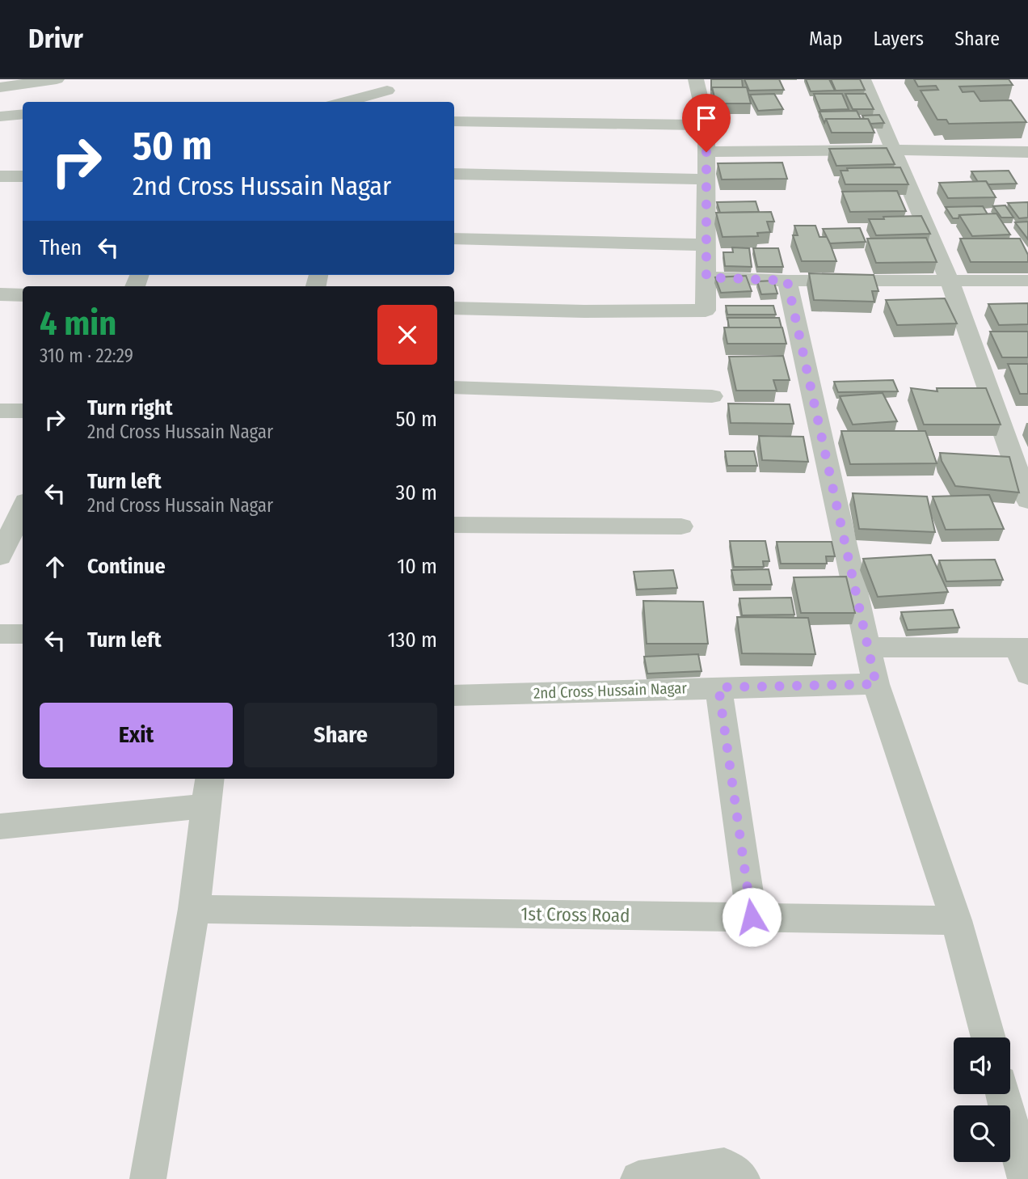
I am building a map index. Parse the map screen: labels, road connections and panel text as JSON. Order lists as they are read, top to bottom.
{
  "streets": {
    "street": ["2nd Cross Hussain Nagar", "1st Cross Road"]
  },
  "page": {
    "header": "Drivr",
    "nav": ["Map", "Layers", "Share"],
    "turn": ["50 m", "2nd Cross Hussain Nagar"],
    "then": "Then",
    "heading": ["4 min", "310 m · 22:29"],
    "list": [
      {
        "name": "Turn right",
        "note": "2nd Cross Hussain Nagar",
        "value": "50 m"
      },
      {
        "name": "Turn left",
        "note": "2nd Cross Hussain Nagar",
        "value": "30 m"
      },
      {
        "name": "Continue",
        "value": "10 m"
      },
      {
        "name": "Turn left",
        "value": "130 m"
      }
    ],
    "buttons": ["Exit", "Share"]
  }
}
